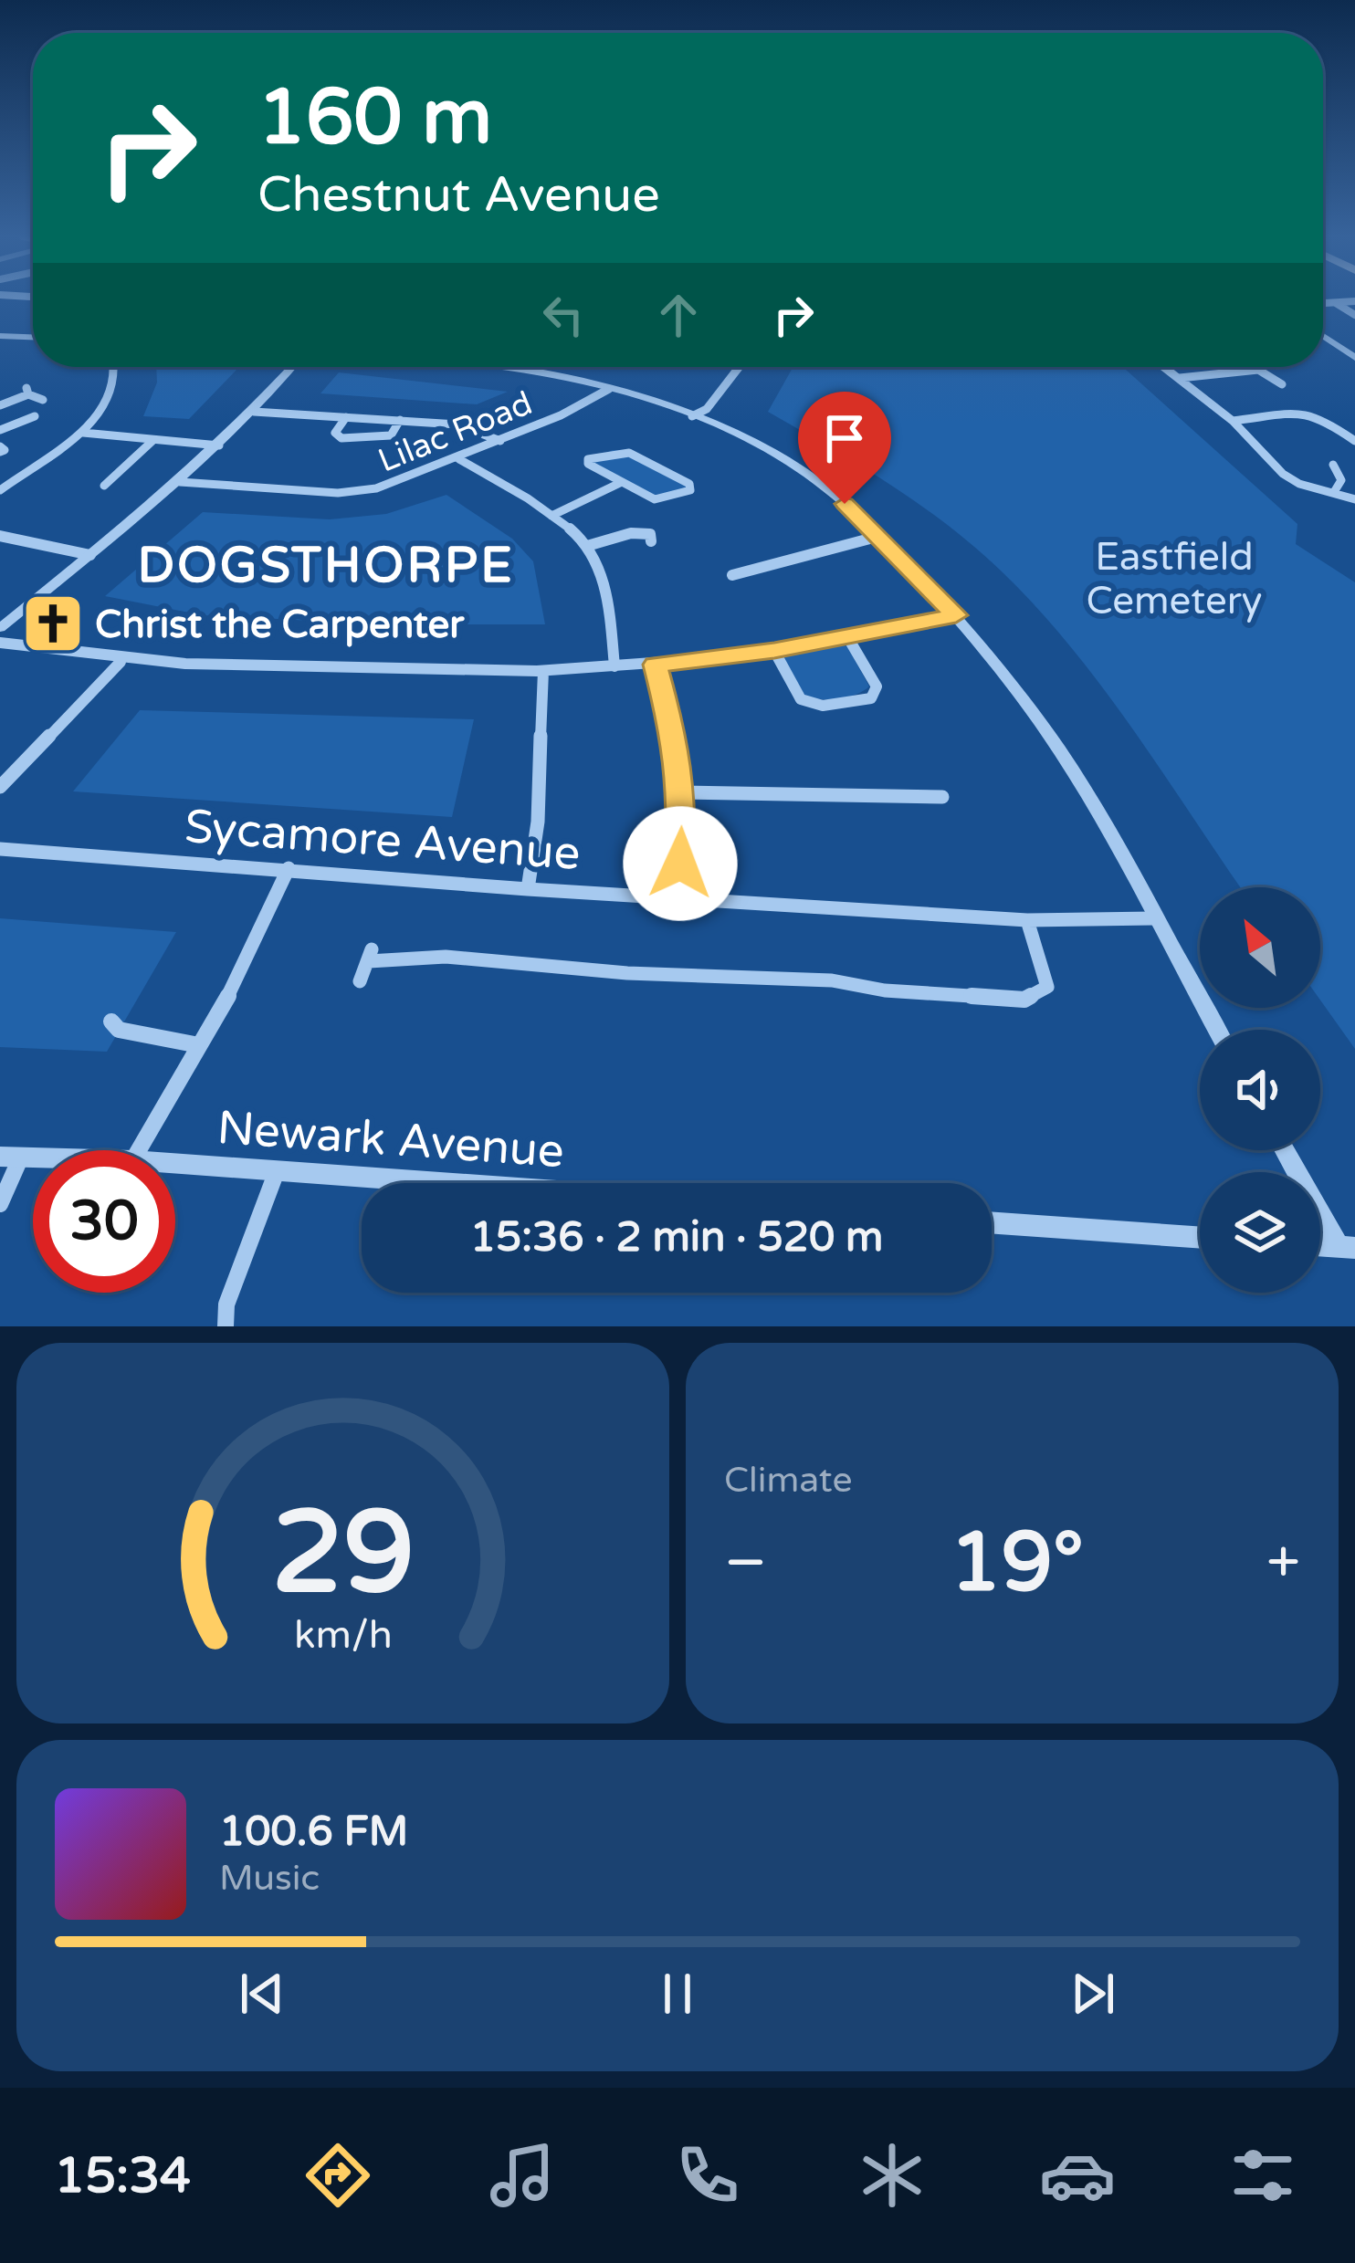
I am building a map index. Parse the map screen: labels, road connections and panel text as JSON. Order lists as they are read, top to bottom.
{
  "streets": {
    "street": ["Lilac Road", "Sycamore Avenue", "Newark Avenue"]
  },
  "districts": ["DOGSTHORPE"],
  "parks": ["Eastfield Cemetery"],
  "places": {
    "church": ["Christ the Carpenter"]
  },
  "north": "top left",
  "page": {
    "turn": ["160 m", "Chestnut Avenue"],
    "limit": "30",
    "trip": "15:36 · 2 min · 520 m",
    "tile": "Climate",
    "heat": ["−", "19°", "+"],
    "song": ["100.6 FM", "Music"],
    "tabs": "15:34",
    "gauge": ["29", "km/h"]
  }
}
